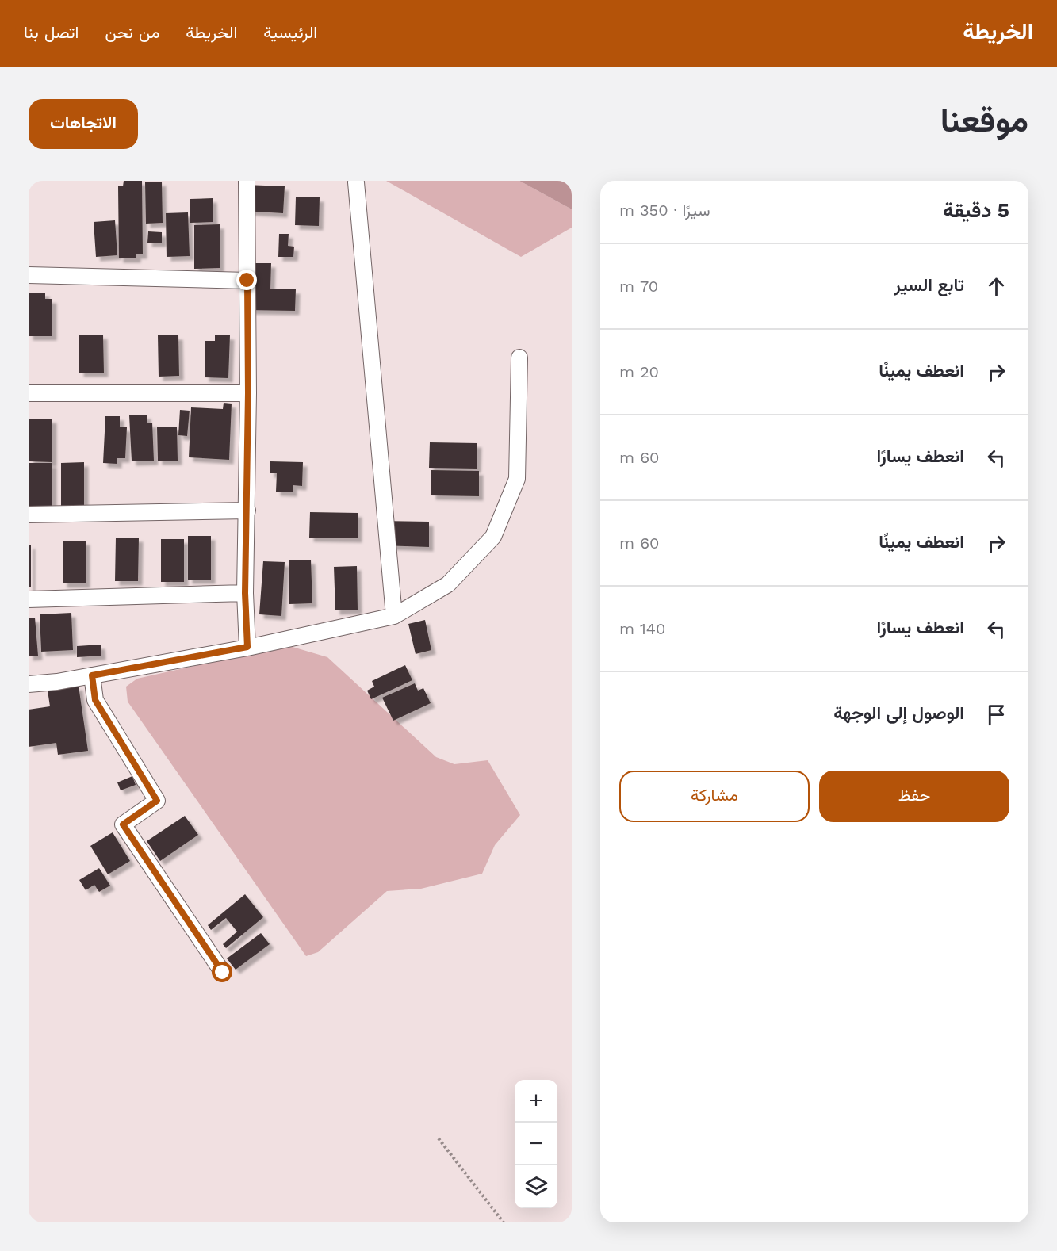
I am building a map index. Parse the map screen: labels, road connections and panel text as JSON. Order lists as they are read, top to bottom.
{
  "page": {
    "header": "الخريطة",
    "nav": [
      "الرئيسية",
      "الخريطة",
      "من نحن",
      "اتصل بنا"
    ],
    "title": "موقعنا",
    "buttons": [
      "الاتجاهات",
      ["حفظ", "مشاركة"]
    ],
    "heading": ["5 دقيقة", "سيرًا · 350 m"],
    "list": [
      ["تابع السير", "70 m"],
      ["انعطف يمينًا", "20 m"],
      ["انعطف يسارًا", "60 m"],
      ["انعطف يمينًا", "60 m"],
      ["انعطف يسارًا", "140 m"],
      "الوصول إلى الوجهة"
    ],
    "map_buttons": ["+", "−"]
  }
}
